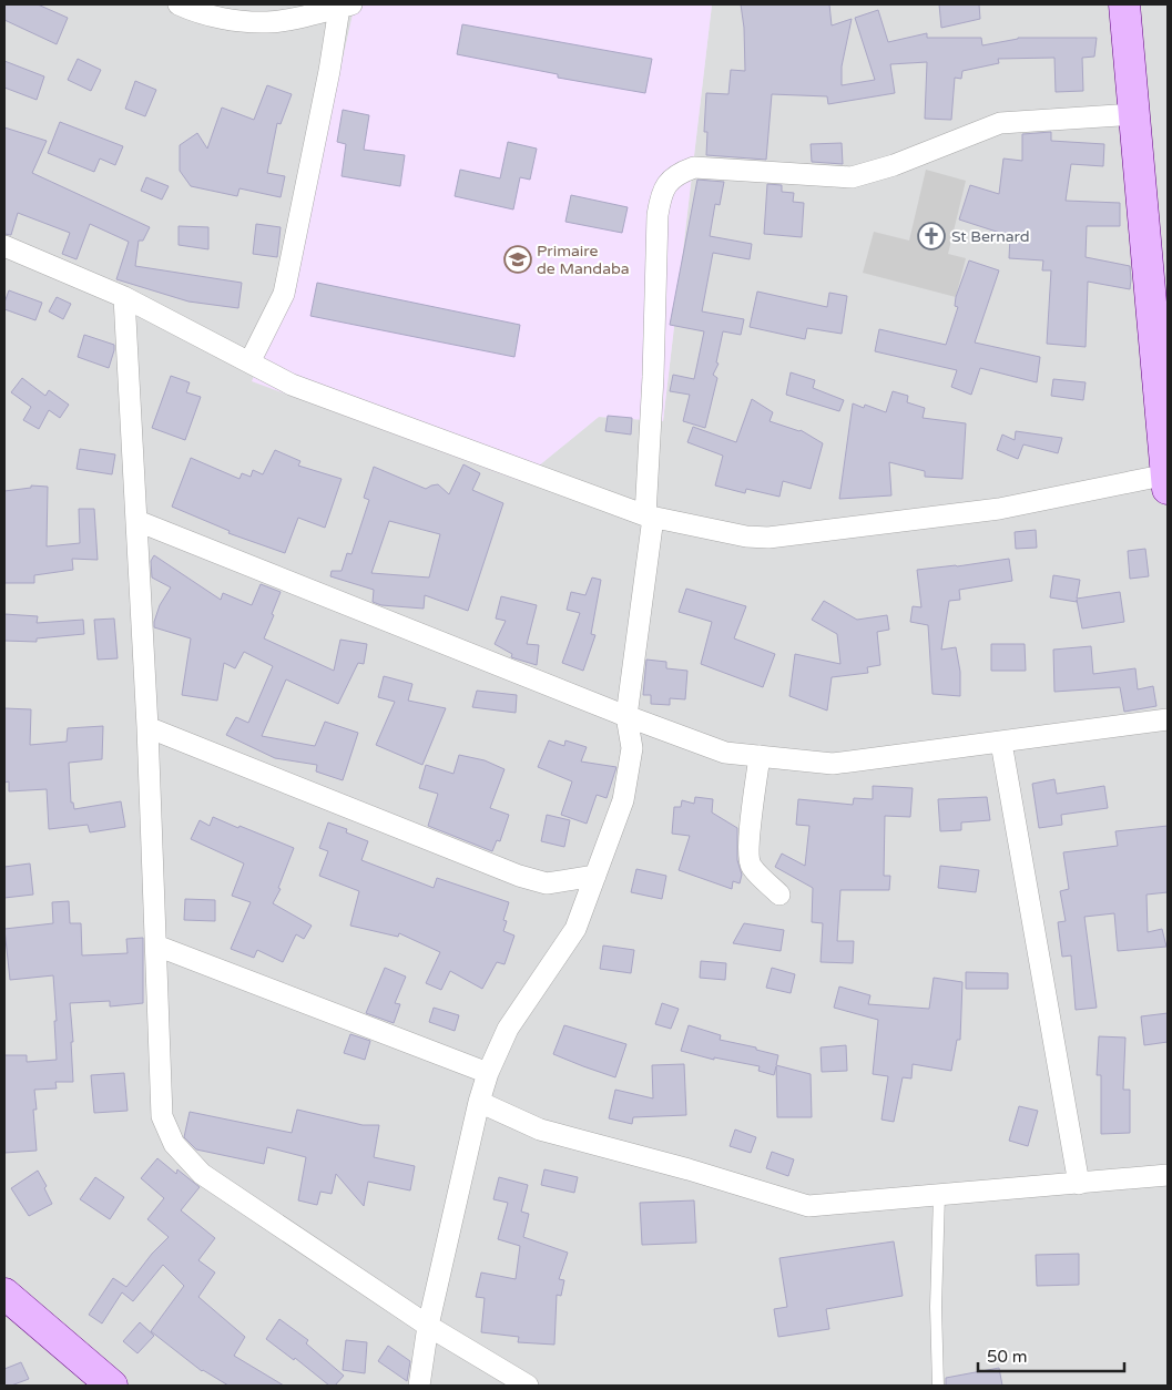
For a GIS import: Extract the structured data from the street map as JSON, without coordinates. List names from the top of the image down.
{
  "places": {
    "church": ["St Bernard"],
    "school or university": ["Primaire de Mandaba"]
  },
  "scale_bar": "50 m"
}
